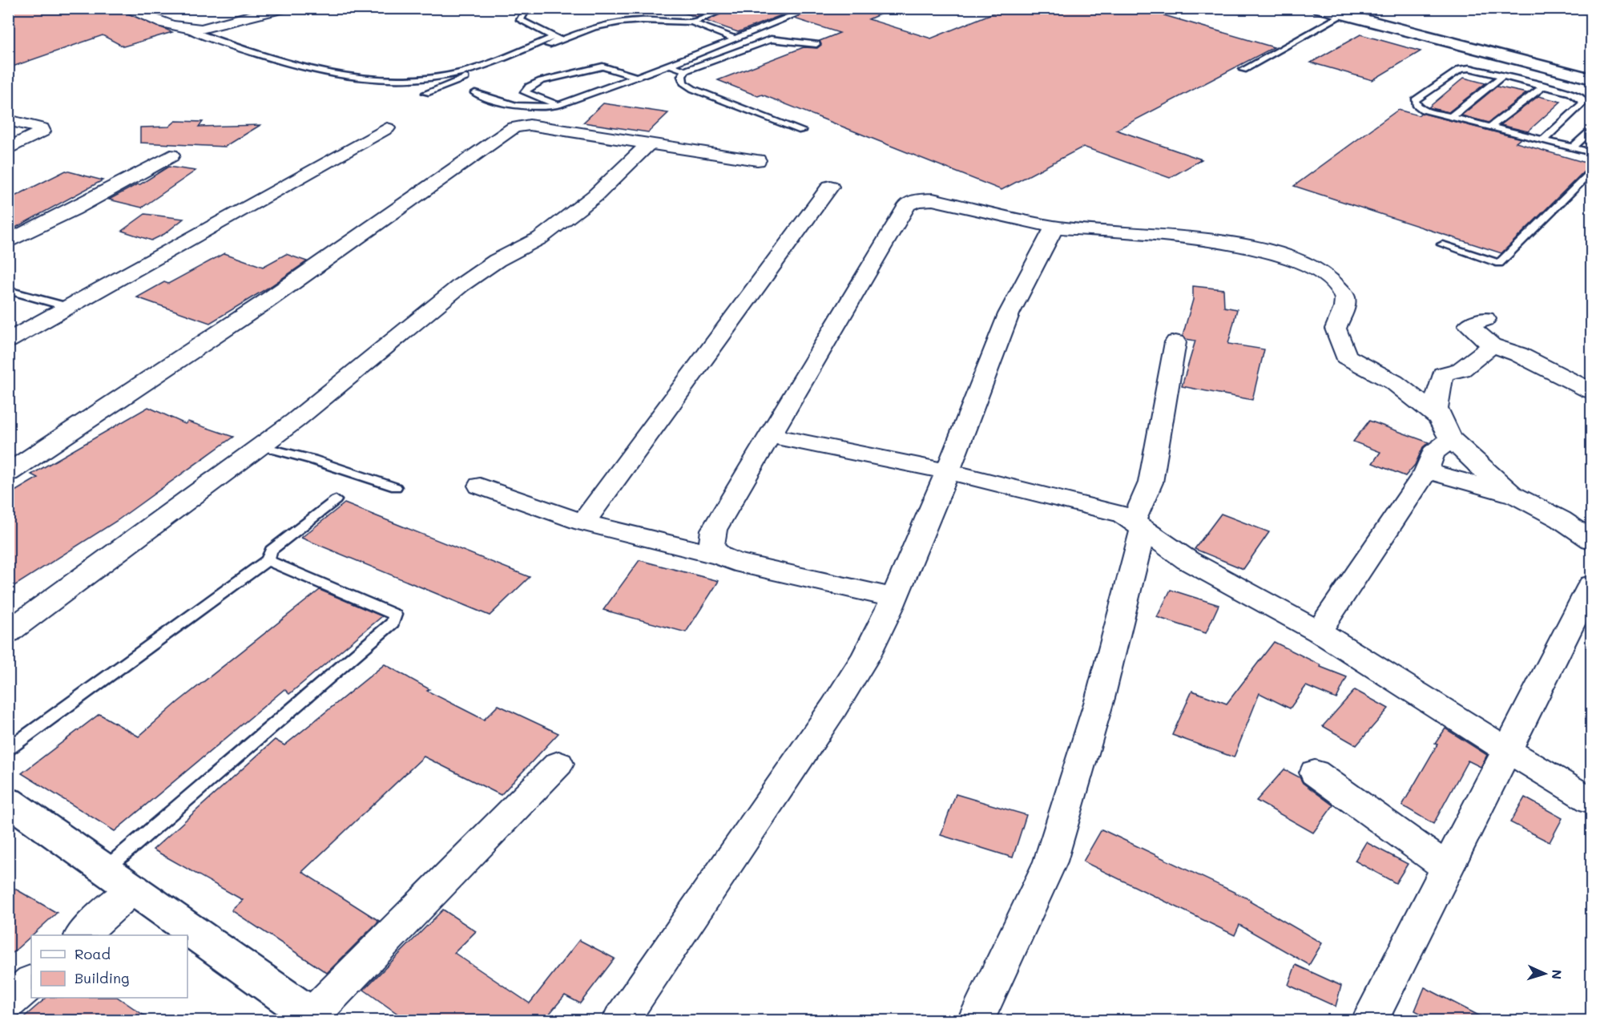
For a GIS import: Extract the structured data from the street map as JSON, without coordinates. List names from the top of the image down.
{
  "legend": ["Road", "Building"],
  "north": "right"
}
